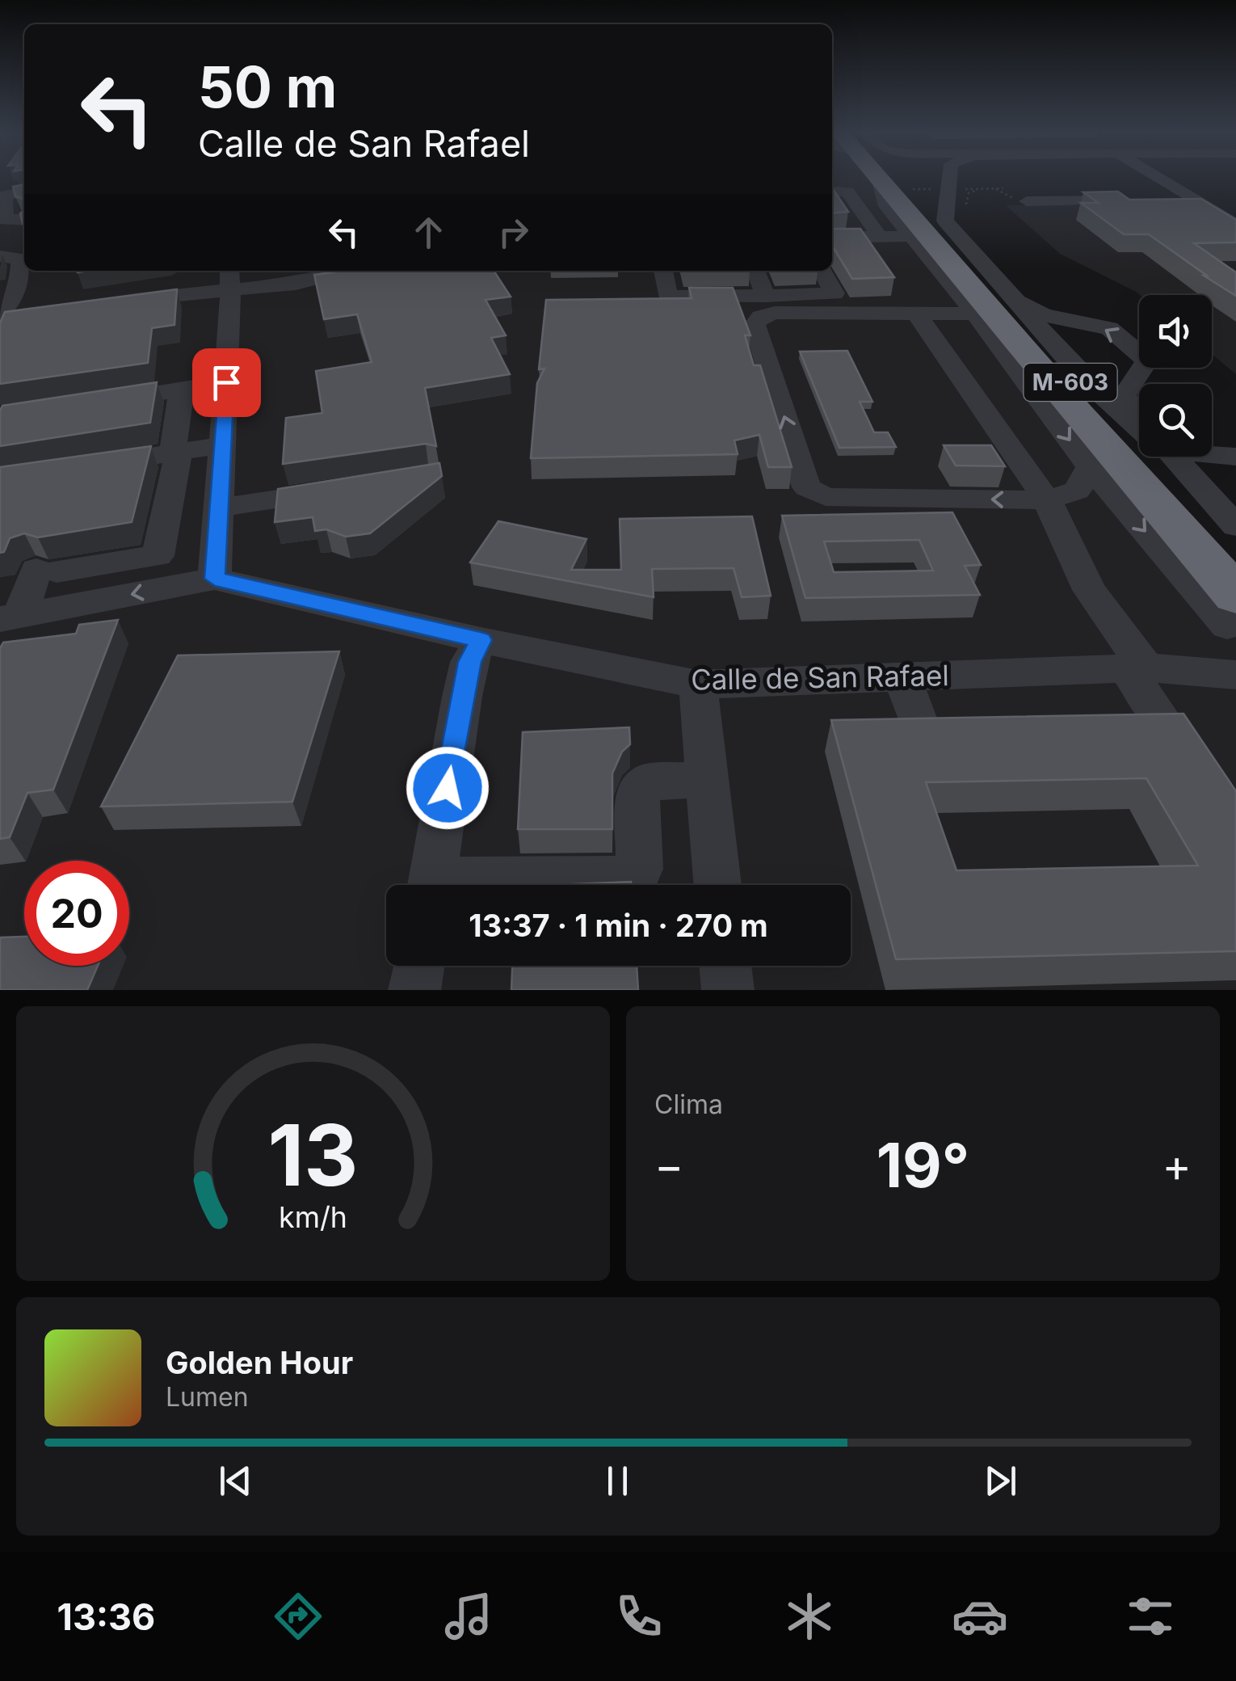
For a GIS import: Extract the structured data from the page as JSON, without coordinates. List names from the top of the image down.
{
  "streets": {
    "highway": ["M-603"],
    "street": ["Calle de San Rafael"]
  },
  "page": {
    "turn": ["50 m", "Calle de San Rafael"],
    "limit": "20",
    "trip": "13:37 · 1 min · 270 m",
    "tile": "Clima",
    "heat": ["−", "19°", "+"],
    "song": ["Golden Hour", "Lumen"],
    "tabs": "13:36",
    "gauge": ["13", "km/h"]
  }
}
